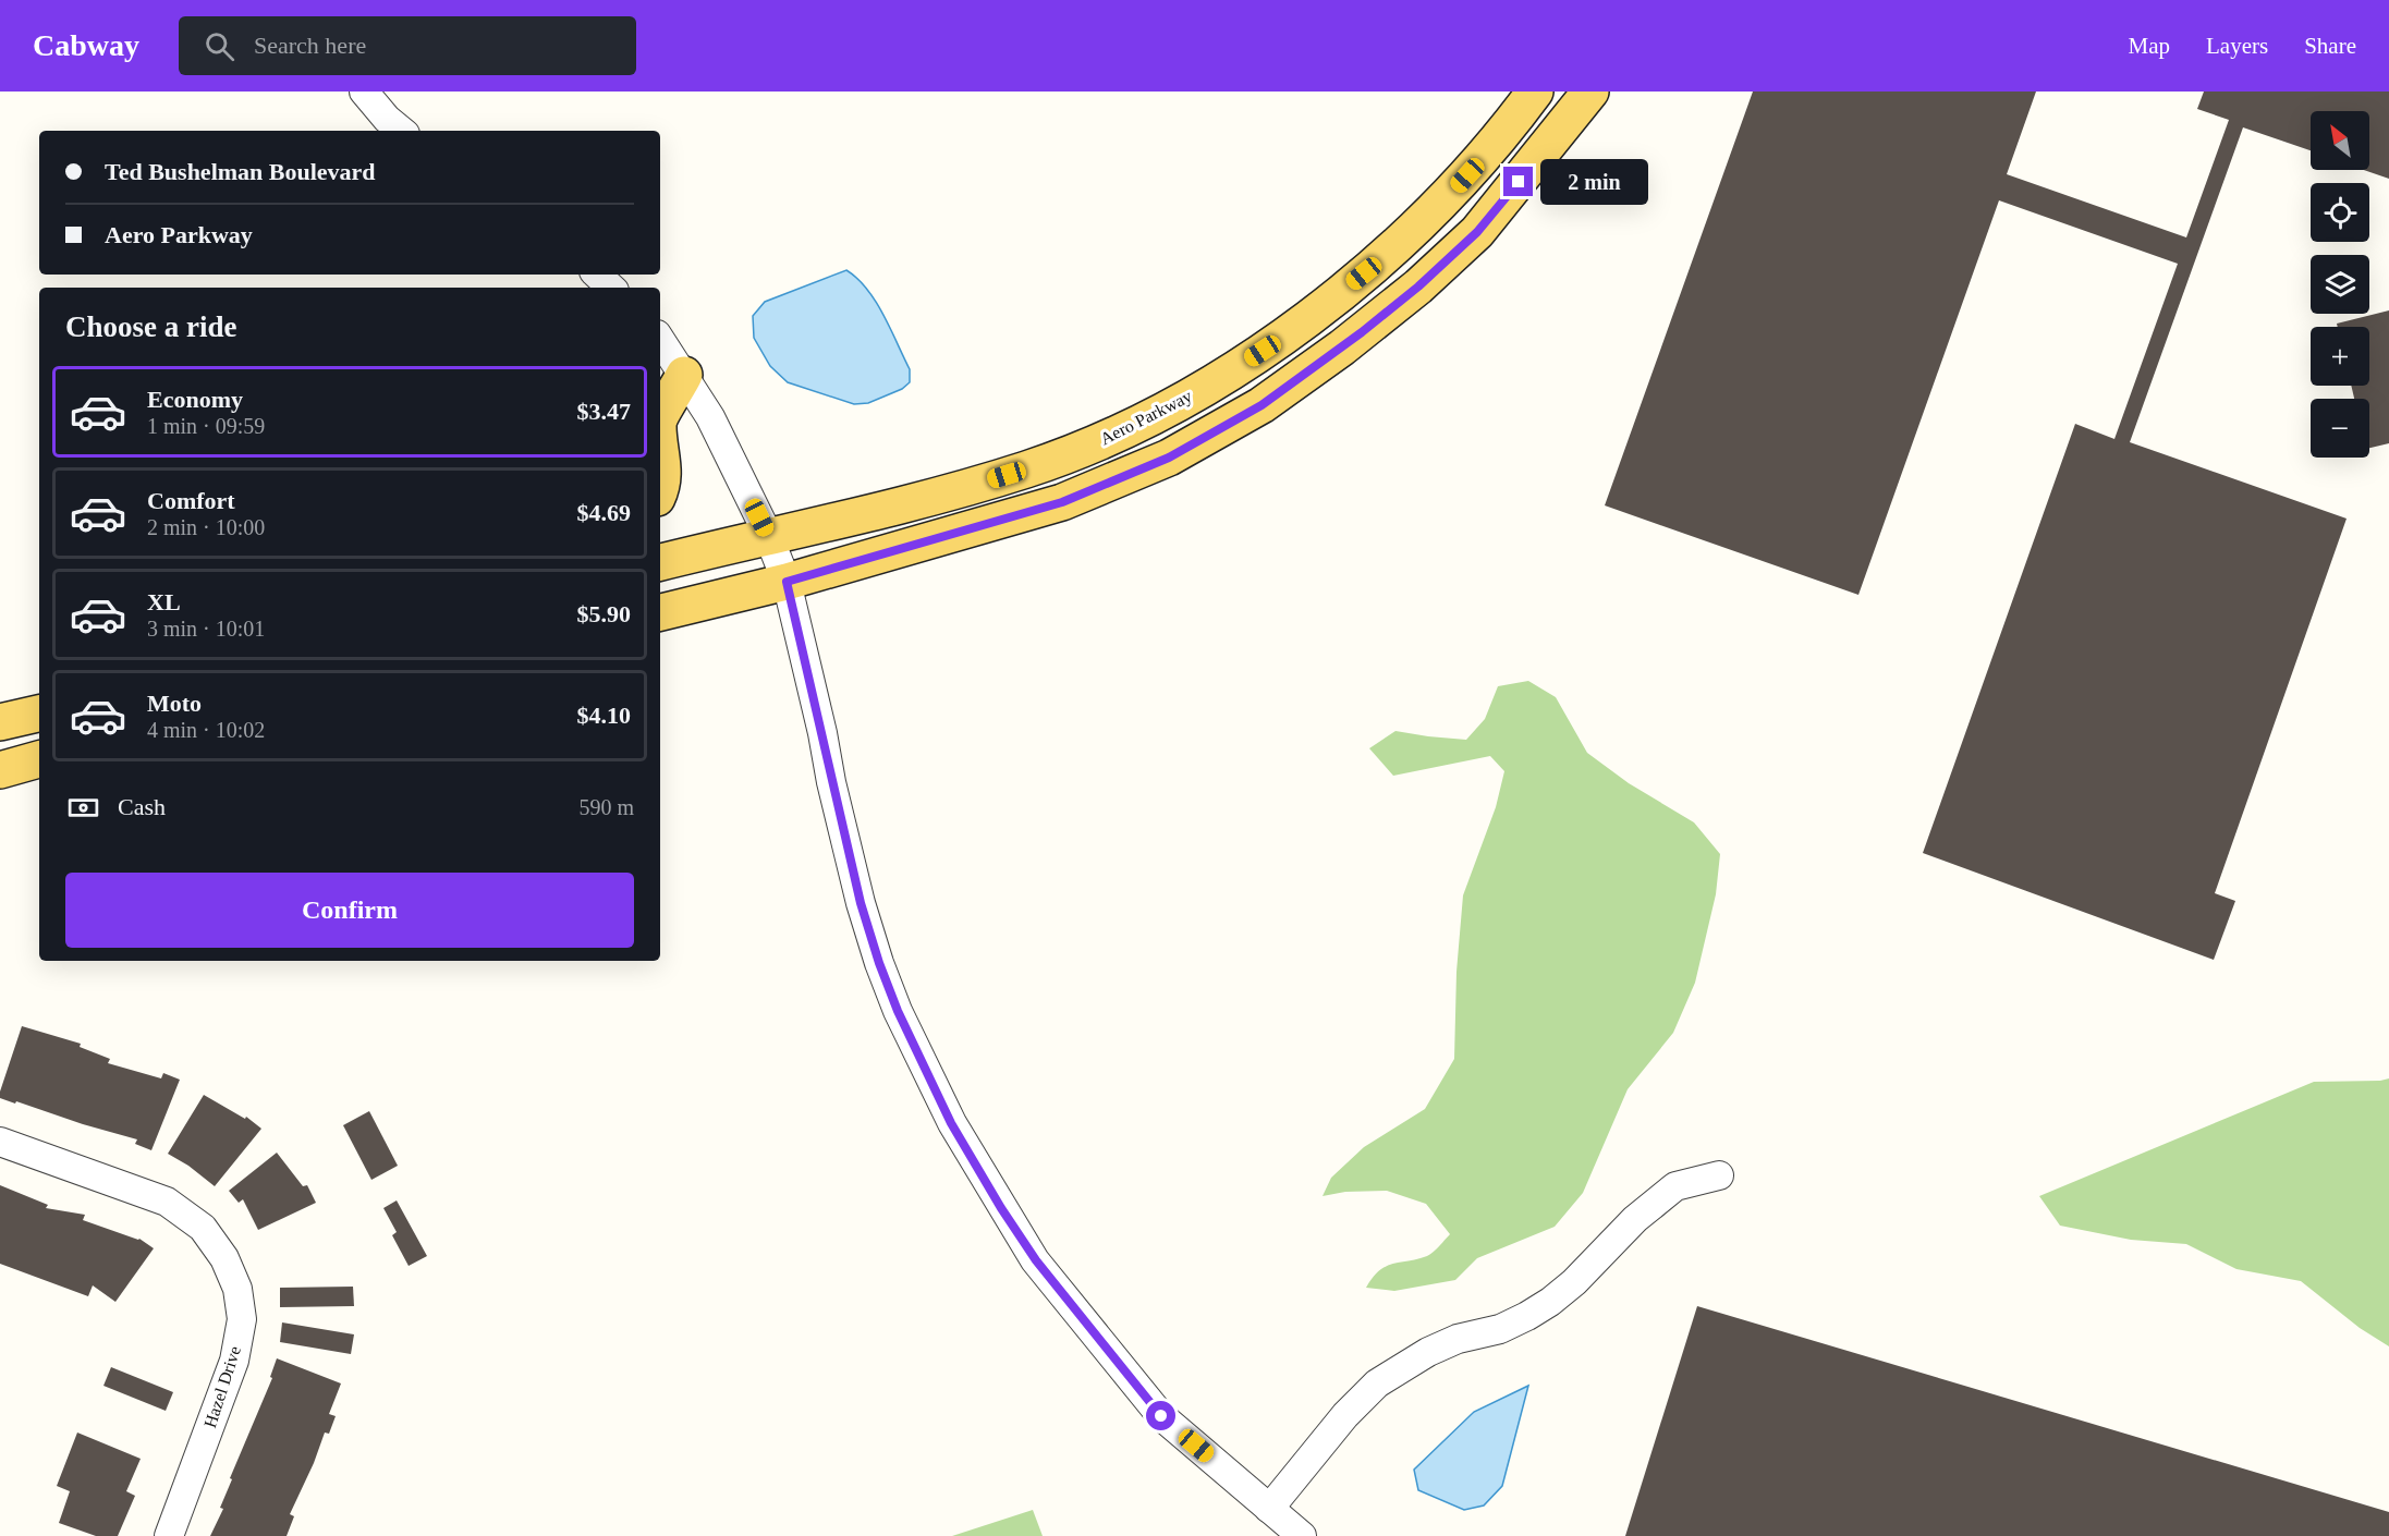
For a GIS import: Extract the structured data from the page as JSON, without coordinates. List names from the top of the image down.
{
  "streets": {
    "main road": ["Aero Parkway"],
    "street": ["Hazel Drive"]
  },
  "north": "top left",
  "page": {
    "header": "Cabway",
    "search": "Search here",
    "nav": ["Map", "Layers", "Share"],
    "map_buttons": ["+", "−"],
    "banner": ["Ted Bushelman Boulevard", "Aero Parkway"],
    "bubble": "2 min",
    "heading": "Choose a ride",
    "list": [
      {
        "name": "Economy",
        "note": "1 min · 09:59",
        "value": "$3.47"
      },
      {
        "name": "Comfort",
        "note": "2 min · 10:00",
        "value": "$4.69"
      },
      {
        "name": "XL",
        "note": "3 min · 10:01",
        "value": "$5.90"
      },
      {
        "name": "Moto",
        "note": "4 min · 10:02",
        "value": "$4.10"
      }
    ],
    "pay": ["Cash", "590 m"],
    "buttons": "Confirm"
  }
}
